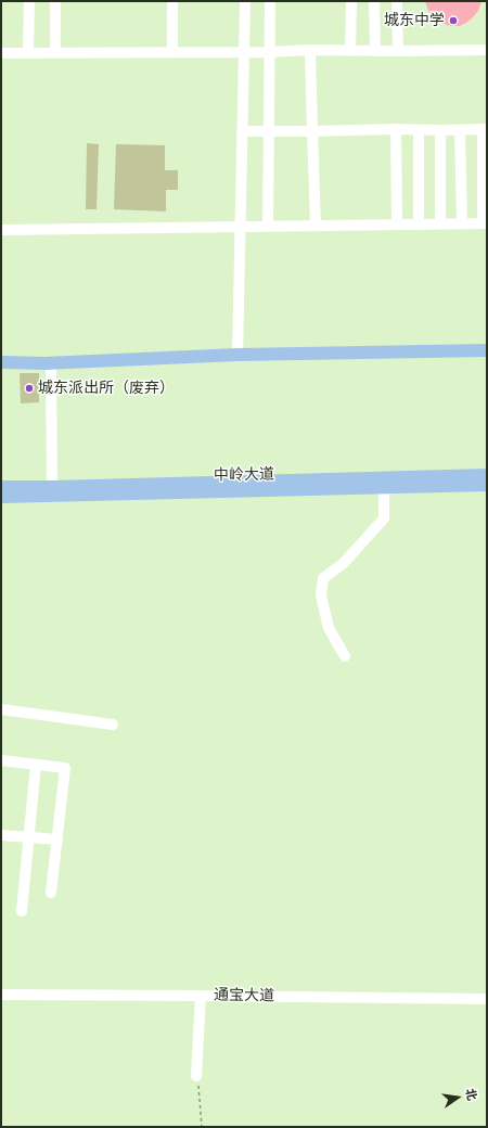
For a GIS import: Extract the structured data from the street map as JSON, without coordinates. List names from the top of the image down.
{
  "streets": {
    "main road": ["中岭大道"],
    "street": ["通宝大道"]
  },
  "places": ["城东中学", "城东派出所（废弃）"],
  "north": "right"
}
